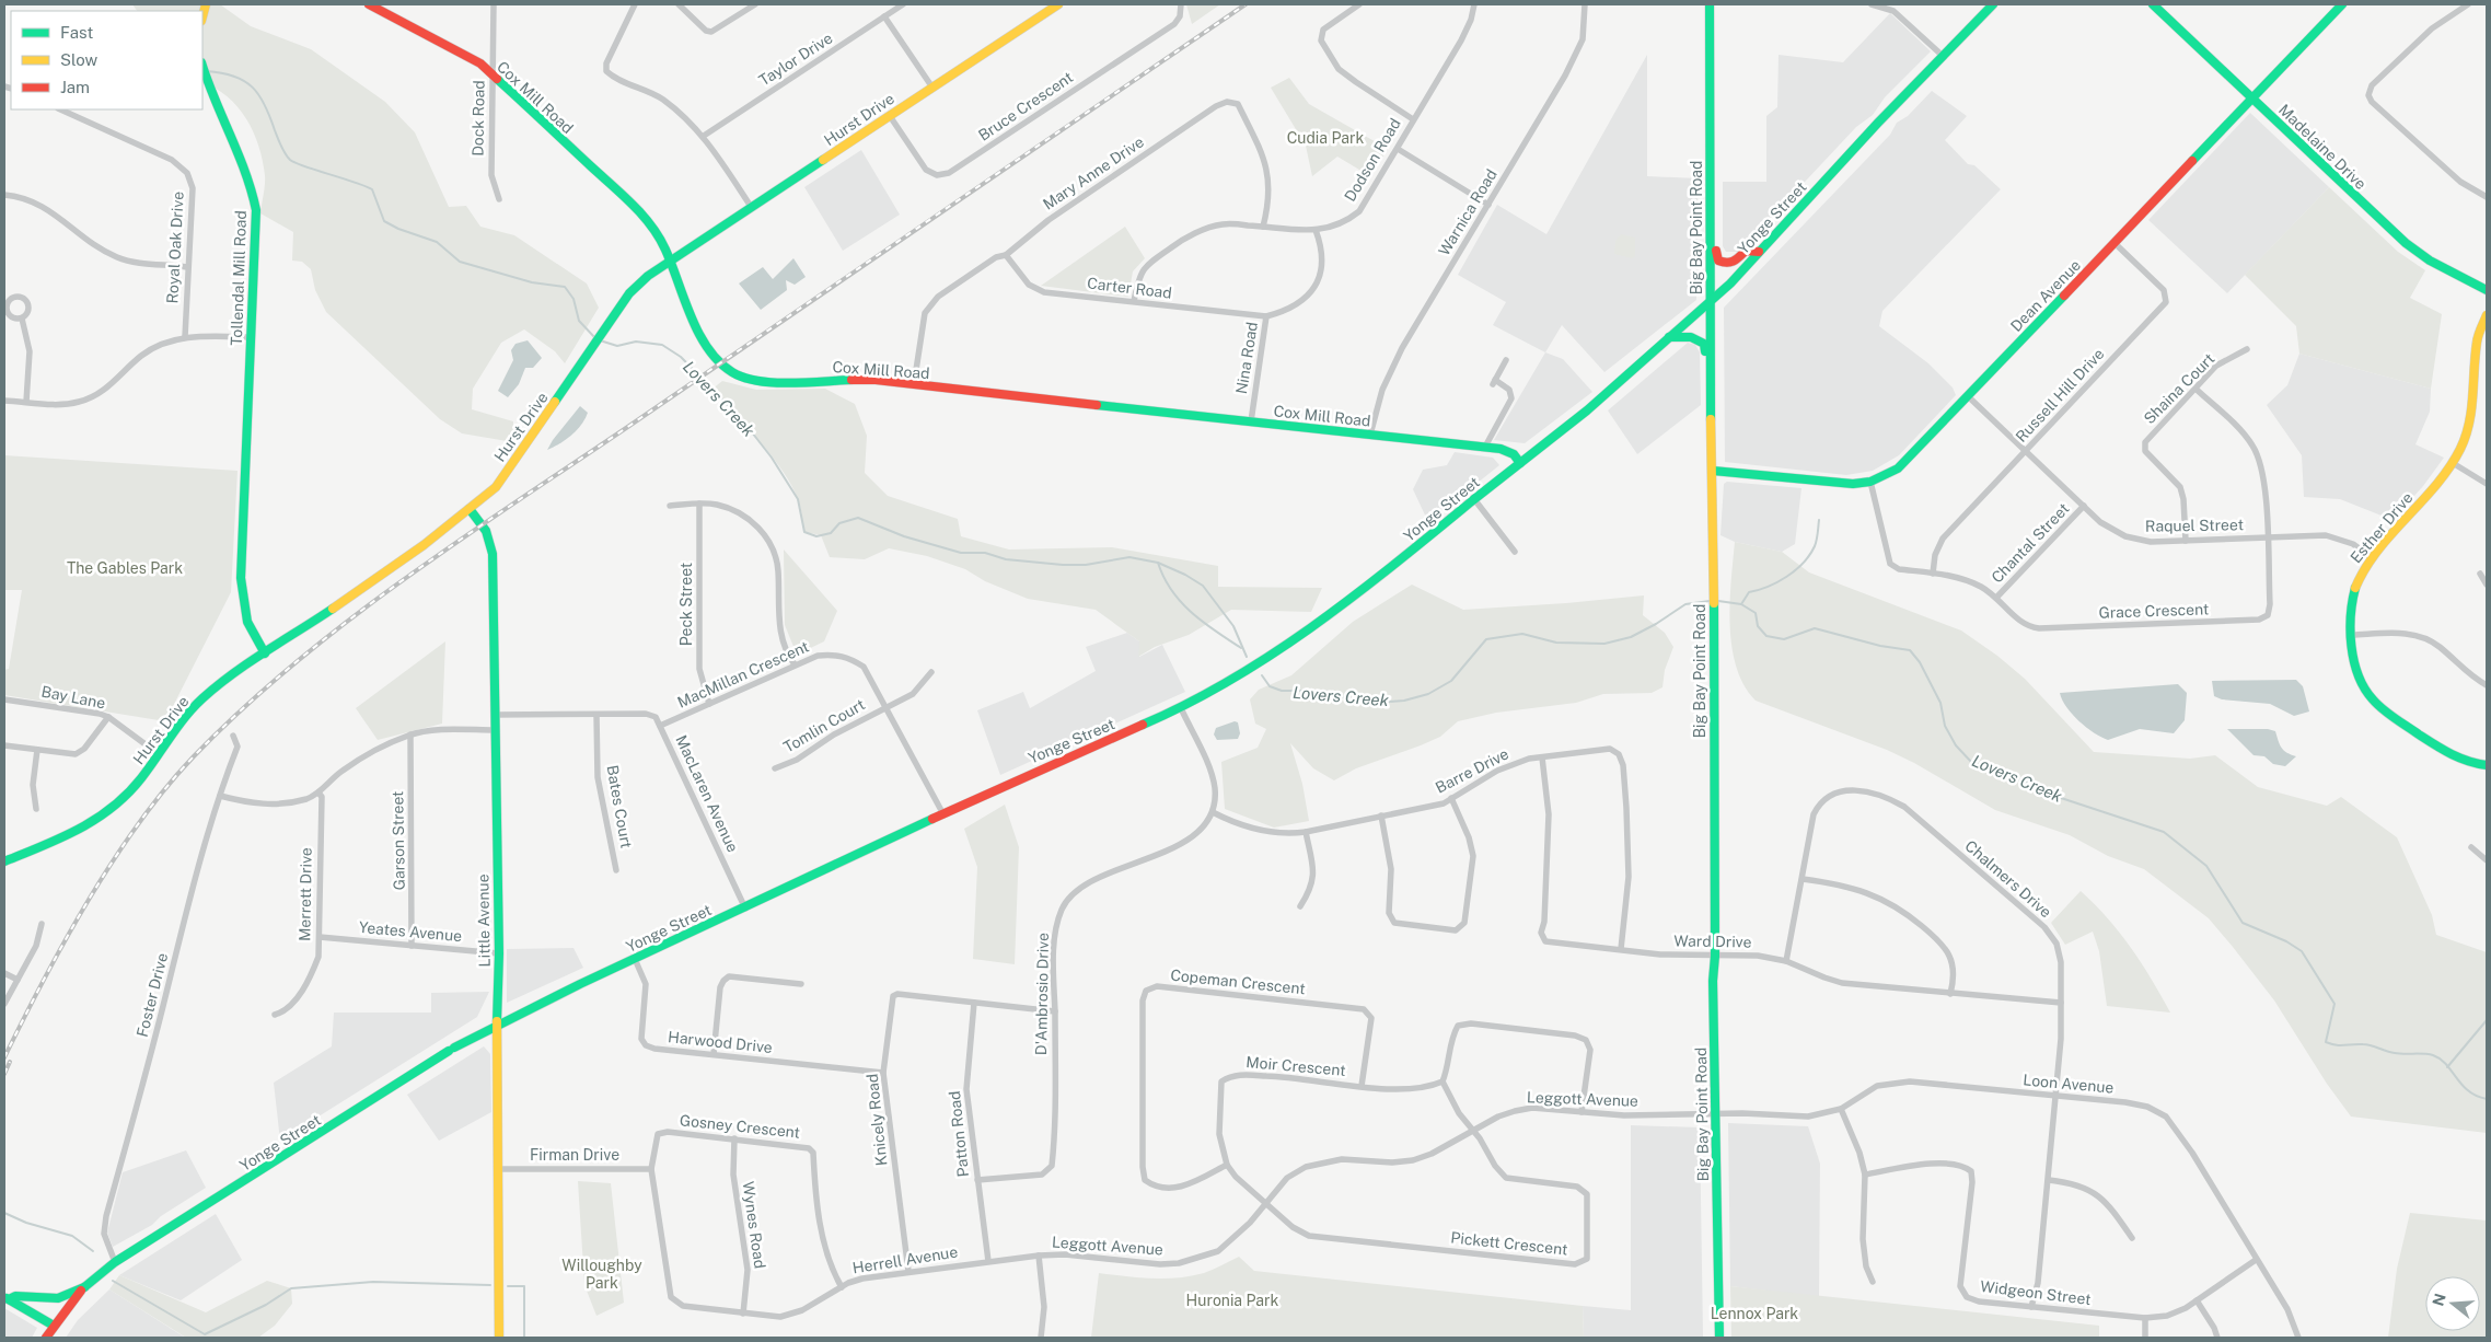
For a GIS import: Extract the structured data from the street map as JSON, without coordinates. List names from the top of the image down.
{
  "streets": {
    "street": [
      "Taylor Drive",
      "Cox Mill Road",
      "Bruce Crescent",
      "Dock Road",
      "Hurst Drive",
      "Madelaine Drive",
      "Dodson Road",
      "Mary Anne Drive",
      "Warnica Road",
      "Yonge Street",
      "Big Bay Point Road",
      "Royal Oak Drive",
      "Tollendal Mill Road",
      "Carter Road",
      "Dean Avenue",
      "Nina Road",
      "Shaina Court",
      "Russell Hill Drive",
      "Raquel Street",
      "Esther Drive",
      "Chantal Street",
      "Peck Street",
      "Grace Crescent",
      "MacMillan Crescent",
      "Bay Lane",
      "Tomlin Court",
      "Barre Drive",
      "MacLaren Avenue",
      "Bates Court",
      "Garson Street",
      "Chalmers Drive",
      "Merrett Drive",
      "Little Avenue",
      "Yeates Avenue",
      "Ward Drive",
      "Copeman Crescent",
      "D'Ambrosio Drive",
      "Foster Drive",
      "Harwood Drive",
      "Moir Crescent",
      "Loon Avenue",
      "Leggott Avenue",
      "Knicely Road",
      "Gosney Crescent",
      "Patton Road",
      "Firman Drive",
      "Wynes Road",
      "Pickett Crescent",
      "Herrell Avenue",
      "Widgeon Street"
    ]
  },
  "crossings": [
    ["Cox Mill Road", "Dock Road"],
    ["Cox Mill Road", "Hurst Drive"],
    ["Cox Mill Road", "Mary Anne Drive"],
    ["Cox Mill Road", "Warnica Road"],
    ["Cox Mill Road", "Yonge Street"],
    ["Cox Mill Road", "Nina Road"],
    ["Bruce Crescent", "Hurst Drive"],
    ["Hurst Drive", "Tollendal Mill Road"],
    ["Hurst Drive", "Bay Lane"],
    ["Hurst Drive", "Little Avenue"],
    ["Madelaine Drive", "Dean Avenue"],
    ["Dodson Road", "Mary Anne Drive"],
    ["Dodson Road", "Carter Road"],
    ["Dodson Road", "Nina Road"],
    ["Mary Anne Drive", "Carter Road"],
    ["Yonge Street", "Big Bay Point Road"],
    ["Yonge Street", "MacMillan Crescent"],
    ["Yonge Street", "MacLaren Avenue"],
    ["Yonge Street", "Little Avenue"],
    ["Yonge Street", "Foster Drive"],
    ["Yonge Street", "Harwood Drive"],
    ["Big Bay Point Road", "Dean Avenue"],
    ["Big Bay Point Road", "Ward Drive"],
    ["Big Bay Point Road", "Loon Avenue"],
    ["Big Bay Point Road", "Leggott Avenue"],
    ["Carter Road", "Nina Road"],
    ["Dean Avenue", "Russell Hill Drive"],
    ["Dean Avenue", "Raquel Street"],
    ["Dean Avenue", "Grace Crescent"],
    ["Shaina Court", "Raquel Street"],
    ["Shaina Court", "Grace Crescent"],
    ["Russell Hill Drive", "Raquel Street"],
    ["Russell Hill Drive", "Grace Crescent"],
    ["Raquel Street", "Esther Drive"],
    ["Raquel Street", "Chantal Street"],
    ["Raquel Street", "Grace Crescent"],
    ["Chantal Street", "Grace Crescent"],
    ["Peck Street", "MacMillan Crescent"],
    ["MacMillan Crescent", "Tomlin Court"],
    ["MacMillan Crescent", "MacLaren Avenue"],
    ["Barre Drive", "Ward Drive"],
    ["Barre Drive", "D'Ambrosio Drive"],
    ["MacLaren Avenue", "Bates Court"],
    ["MacLaren Avenue", "Little Avenue"],
    ["Garson Street", "Yeates Avenue"],
    ["Chalmers Drive", "Ward Drive"],
    ["Chalmers Drive", "Loon Avenue"],
    ["Chalmers Drive", "Widgeon Street"],
    ["Merrett Drive", "Yeates Avenue"],
    ["Little Avenue", "Yeates Avenue"],
    ["Little Avenue", "Firman Drive"],
    ["Copeman Crescent", "Moir Crescent"],
    ["D'Ambrosio Drive", "Knicely Road"],
    ["D'Ambrosio Drive", "Patton Road"],
    ["Harwood Drive", "Knicely Road"],
    ["Moir Crescent", "Leggott Avenue"],
    ["Moir Crescent", "Pickett Crescent"],
    ["Loon Avenue", "Leggott Avenue"],
    ["Loon Avenue", "Widgeon Street"],
    ["Leggott Avenue", "Pickett Crescent"],
    ["Leggott Avenue", "Herrell Avenue"],
    ["Knicely Road", "Patton Road"],
    ["Knicely Road", "Herrell Avenue"],
    ["Gosney Crescent", "Firman Drive"],
    ["Gosney Crescent", "Wynes Road"],
    ["Gosney Crescent", "Herrell Avenue"],
    ["Patton Road", "Herrell Avenue"],
    ["Firman Drive", "Herrell Avenue"],
    ["Wynes Road", "Herrell Avenue"]
  ],
  "water": ["Lovers Creek"],
  "parks": [
    "Cudia Park",
    "The Gables Park",
    "Willoughby Park",
    "Huronia Park",
    "Lennox Park"
  ],
  "legend": ["Fast", "Slow", "Jam"],
  "north": "left"
}
